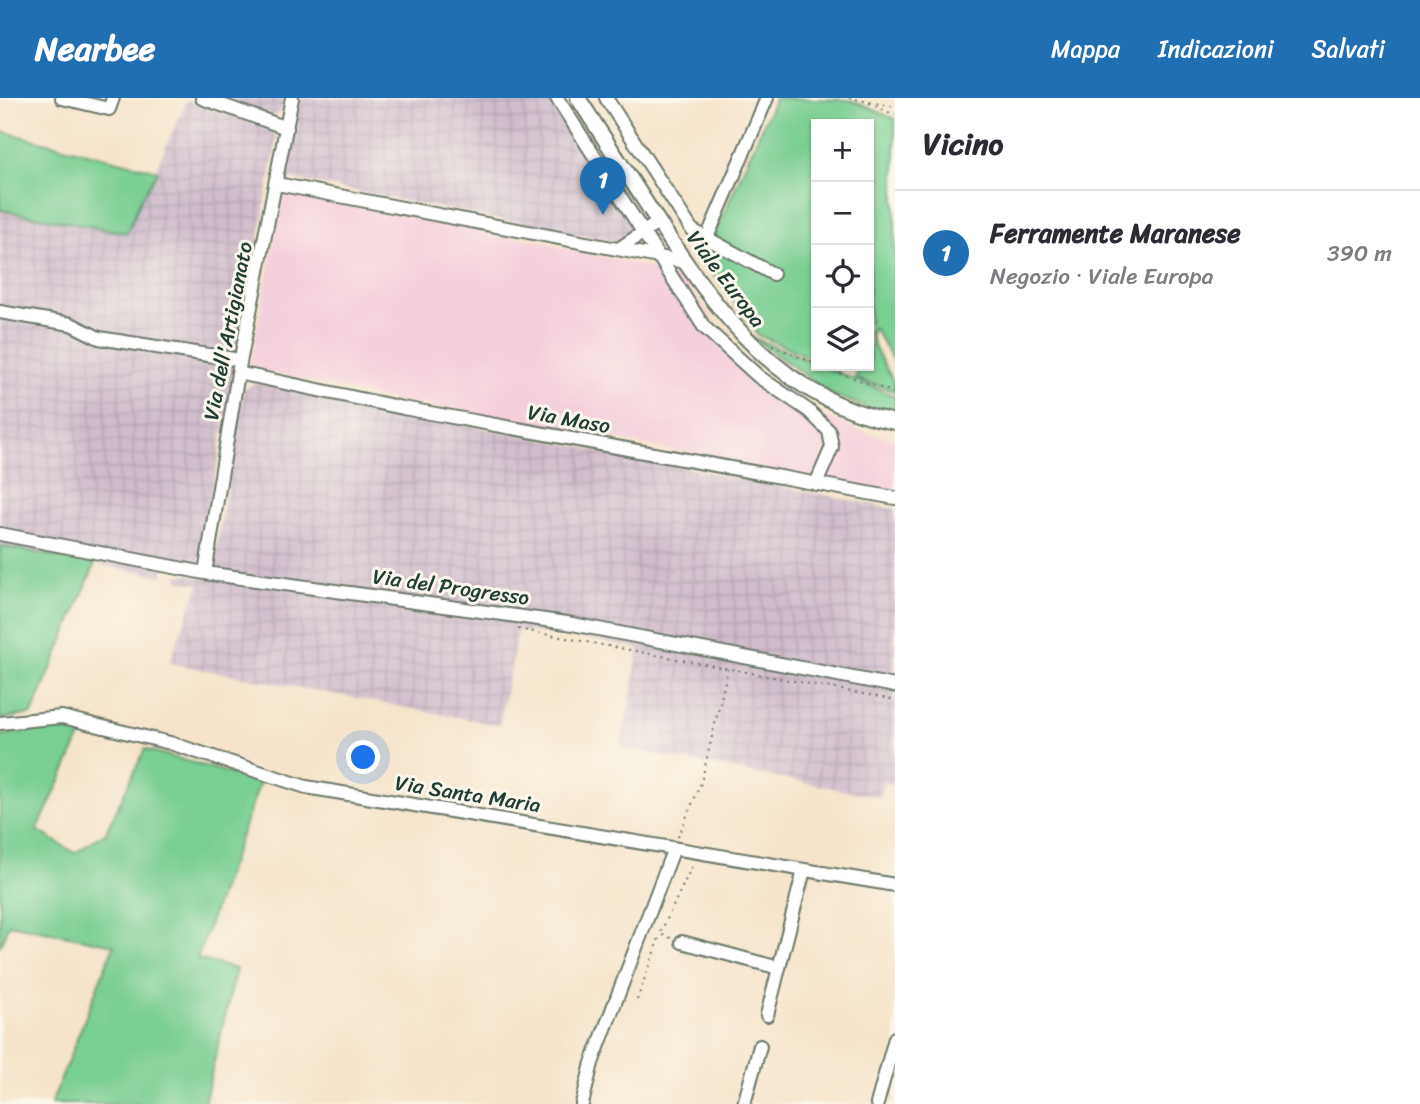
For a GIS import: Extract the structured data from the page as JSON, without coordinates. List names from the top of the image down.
{
  "streets": {
    "main road": ["Viale Europa"],
    "street": [
      "Via dell'Artigianato",
      "Via Maso",
      "Via del Progresso",
      "Via Santa Maria"
    ]
  },
  "crossings": [
    ["Via dell'Artigianato", "Via Maso"],
    ["Via dell'Artigianato", "Via del Progresso"]
  ],
  "page": {
    "header": "Nearbee",
    "nav": ["Mappa", "Indicazioni", "Salvati"],
    "heading": "Vicino",
    "map_buttons": ["+", "−"],
    "pins": "1",
    "list": [
      {
        "mark": "1",
        "name": "Ferramente Maranese",
        "note": "Negozio · Viale Europa",
        "value": "390 m"
      }
    ]
  }
}
